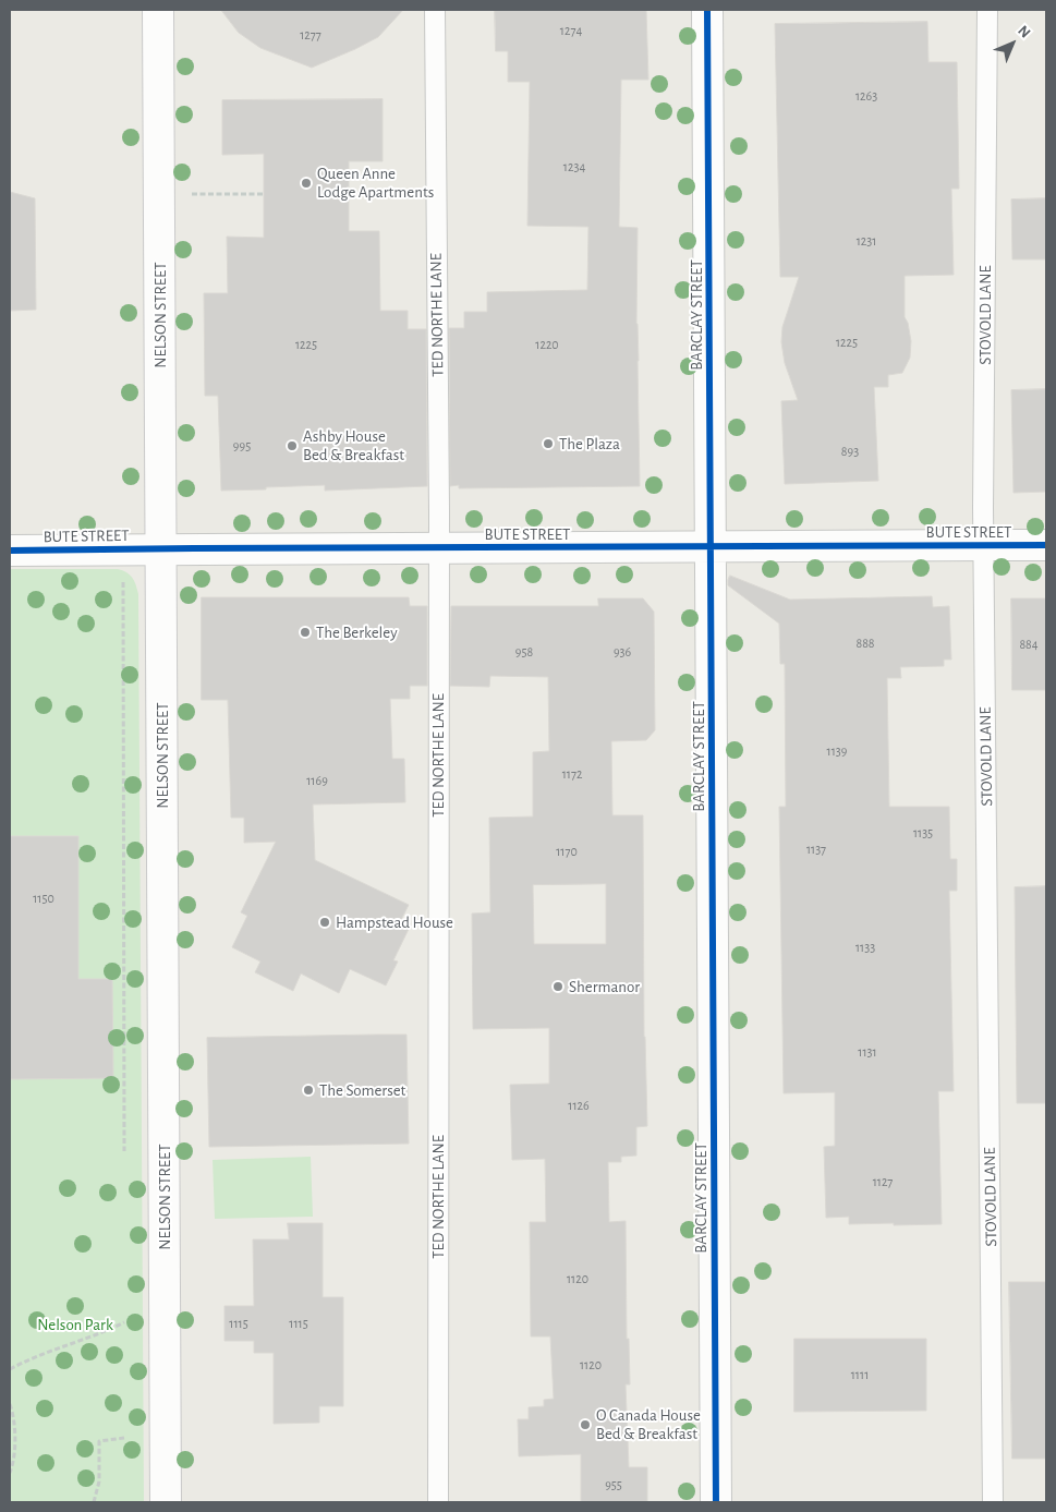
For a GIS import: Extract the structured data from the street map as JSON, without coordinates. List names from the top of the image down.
{
  "streets": {
    "street": ["NELSON STREET", "BARCLAY STREET", "BUTE STREET"],
    "lane": ["TED NORTHE LANE", "STOVOLD LANE"]
  },
  "crossings": [
    ["NELSON STREET", "BUTE STREET"],
    ["TED NORTHE LANE", "BUTE STREET"],
    ["BARCLAY STREET", "BUTE STREET"],
    ["STOVOLD LANE", "BUTE STREET"]
  ],
  "parks": ["Nelson Park"],
  "places": [
    "Queen Anne Lodge Apartments",
    "The Plaza",
    "Ashby House Bed & Breakfast",
    "The Berkeley",
    "Hampstead House",
    "Shermanor",
    "The Somerset",
    "O Canada House Bed & Breakfast"
  ],
  "house_numbers": [
    "1274",
    "1277",
    "1263",
    "1234",
    "1231",
    "1225",
    "1225",
    "1220",
    "995",
    "893",
    "888",
    "884",
    "958",
    "936",
    "1139",
    "1172",
    "1169",
    "1135",
    "1137",
    "1170",
    "1150",
    "1133",
    "1131",
    "1126",
    "1127",
    "1120",
    "1115",
    "1115",
    "1120",
    "1111",
    "955"
  ],
  "north": "top right"
}
